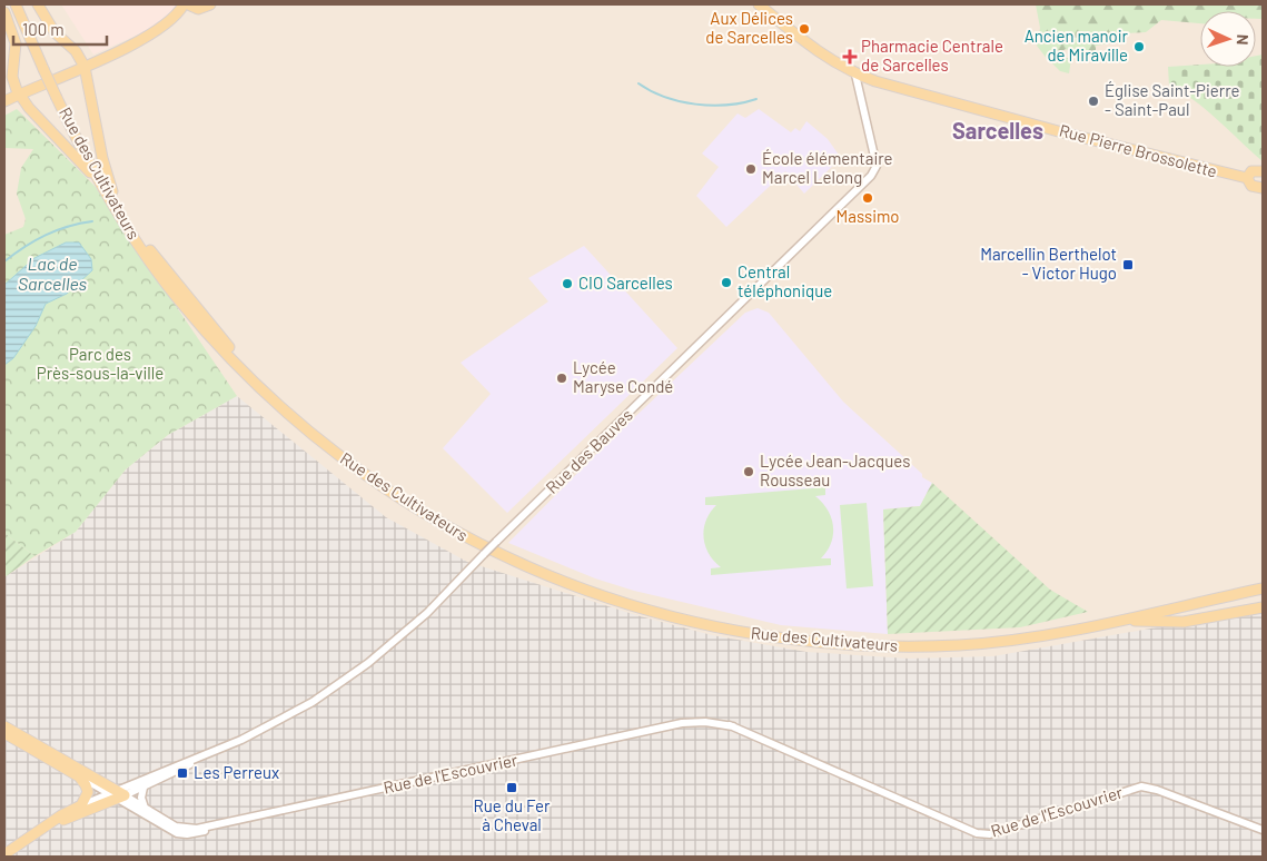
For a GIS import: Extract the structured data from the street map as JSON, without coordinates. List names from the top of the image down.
{
  "streets": {
    "main road": ["Rue Pierre Brossolette", "Rue des Cultivateurs"],
    "street": ["Rue des Bauves", "Rue de l'Escouvrier"]
  },
  "crossings": [
    ["Rue Pierre Brossolette", "Rue des Bauves"],
    ["Rue des Bauves", "Rue de l'Escouvrier"]
  ],
  "districts": ["Sarcelles"],
  "water": ["Lac de Sarcelles"],
  "parks": ["Parc des Près-sous-la-ville"],
  "places": {
    "other": [
      "Aux Délices de Sarcelles",
      "Ancien manoir de Miraville",
      "Église Saint-Pierre - Saint-Paul",
      "École élémentaire Marcel Lelong",
      "Massimo",
      "Central téléphonique",
      "CIO Sarcelles",
      "Lycée Maryse Condé",
      "Lycée Jean-Jacques Rousseau"
    ],
    "health": ["Pharmacie Centrale de Sarcelles"],
    "transit": ["Marcellin Berthelot - Victor Hugo", "Les Perreux", "Rue du Fer à Cheval"]
  },
  "scale_bar": "100 m",
  "north": "right"
}
